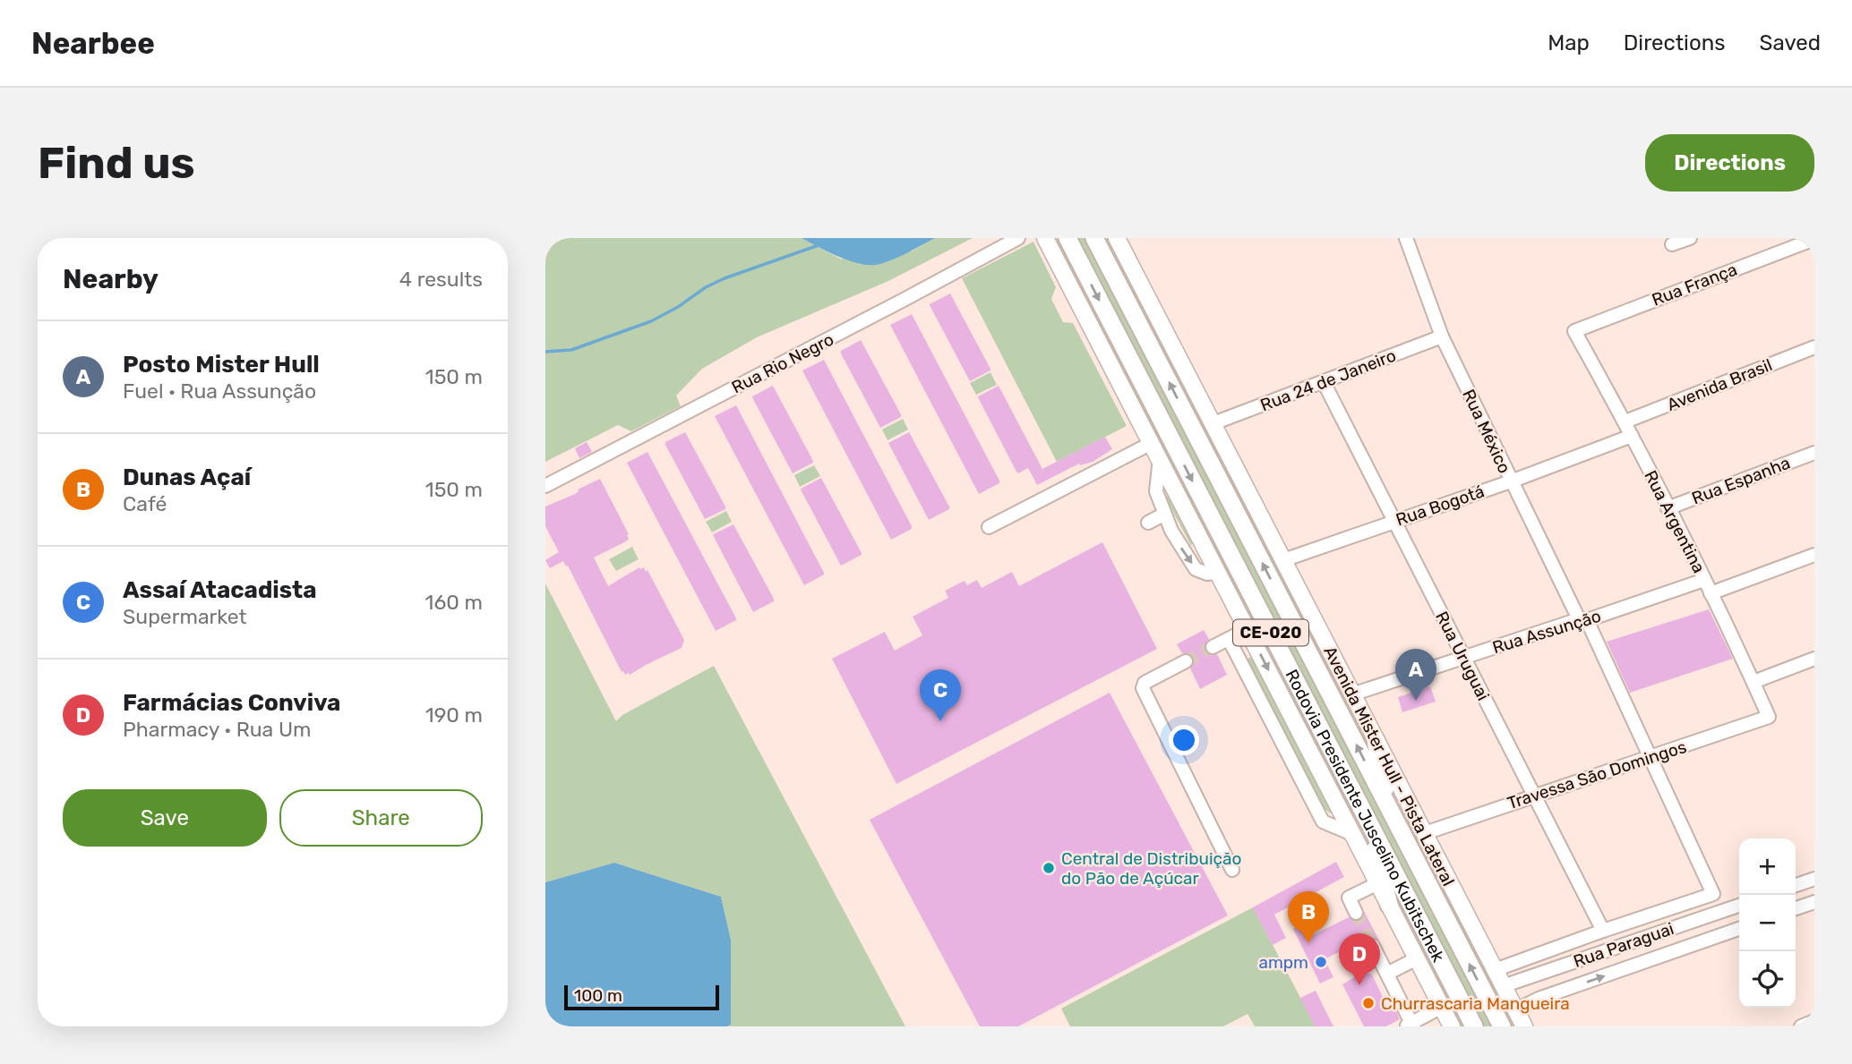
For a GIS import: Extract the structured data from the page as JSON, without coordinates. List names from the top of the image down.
{
  "streets": {
    "highway": ["CE-020", "Rodovia Presidente Juscelino Kubitschek"],
    "main road": ["Avenida Mister Hull - Pista Lateral"],
    "street": [
      "Rua França",
      "Rua Rio Negro",
      "Rua 24 de Janeiro",
      "Avenida Brasil",
      "Rua México",
      "Rua Espanha",
      "Rua Bogotá",
      "Rua Argentina",
      "Rua Assunção",
      "Rua Uruguai",
      "Travessa São Domingos",
      "Rua Paraguai"
    ]
  },
  "crossings": [
    ["Rua França", "Rua Argentina"],
    ["Rua 24 de Janeiro", "Rua México"],
    ["Rua 24 de Janeiro", "Rua Uruguai"],
    ["Rua 24 de Janeiro", "Avenida Mister Hull - Pista Lateral"],
    ["Avenida Brasil", "Rua Argentina"],
    ["Rua México", "Rua Bogotá"],
    ["Rua México", "Rua Assunção"],
    ["Rua México", "Rua Uruguai"],
    ["Rua México", "Travessa São Domingos"],
    ["Rua Espanha", "Rua Argentina"],
    ["Rua Bogotá", "Rua Argentina"],
    ["Rua Bogotá", "Rua Uruguai"],
    ["Rua Bogotá", "Avenida Mister Hull - Pista Lateral"],
    ["Rua Argentina", "Rua Assunção"],
    ["Rua Argentina", "Travessa São Domingos"],
    ["Rua Assunção", "Rua Uruguai"],
    ["Rua Assunção", "Avenida Mister Hull - Pista Lateral"],
    ["Rua Uruguai", "Travessa São Domingos"],
    ["Avenida Mister Hull - Pista Lateral", "Travessa São Domingos"],
    ["Avenida Mister Hull - Pista Lateral", "Rua Paraguai"]
  ],
  "places": ["Central de Distribuição do Pão de Açúcar", "ampm", "Churrascaria Mangueira"],
  "scale_bar": "100 m",
  "page": {
    "header": "Nearbee",
    "nav": ["Map", "Directions", "Saved"],
    "buttons": [
      "Directions",
      ["Save", "Share"]
    ],
    "title": "Find us",
    "heading": ["Nearby", "4 results"],
    "list": [
      {
        "mark": "A",
        "name": "Posto Mister Hull",
        "note": "Fuel · Rua Assunção",
        "value": "150 m"
      },
      {
        "mark": "B",
        "name": "Dunas Açaí",
        "note": "Café",
        "value": "150 m"
      },
      {
        "mark": "C",
        "name": "Assaí Atacadista",
        "note": "Supermarket",
        "value": "160 m"
      },
      {
        "mark": "D",
        "name": "Farmácias Conviva",
        "note": "Pharmacy · Rua Um",
        "value": "190 m"
      }
    ],
    "pins": [
      "A",
      "C",
      "B",
      "D"
    ],
    "map_buttons": ["+", "−"],
    "scale": "100 m"
  }
}
